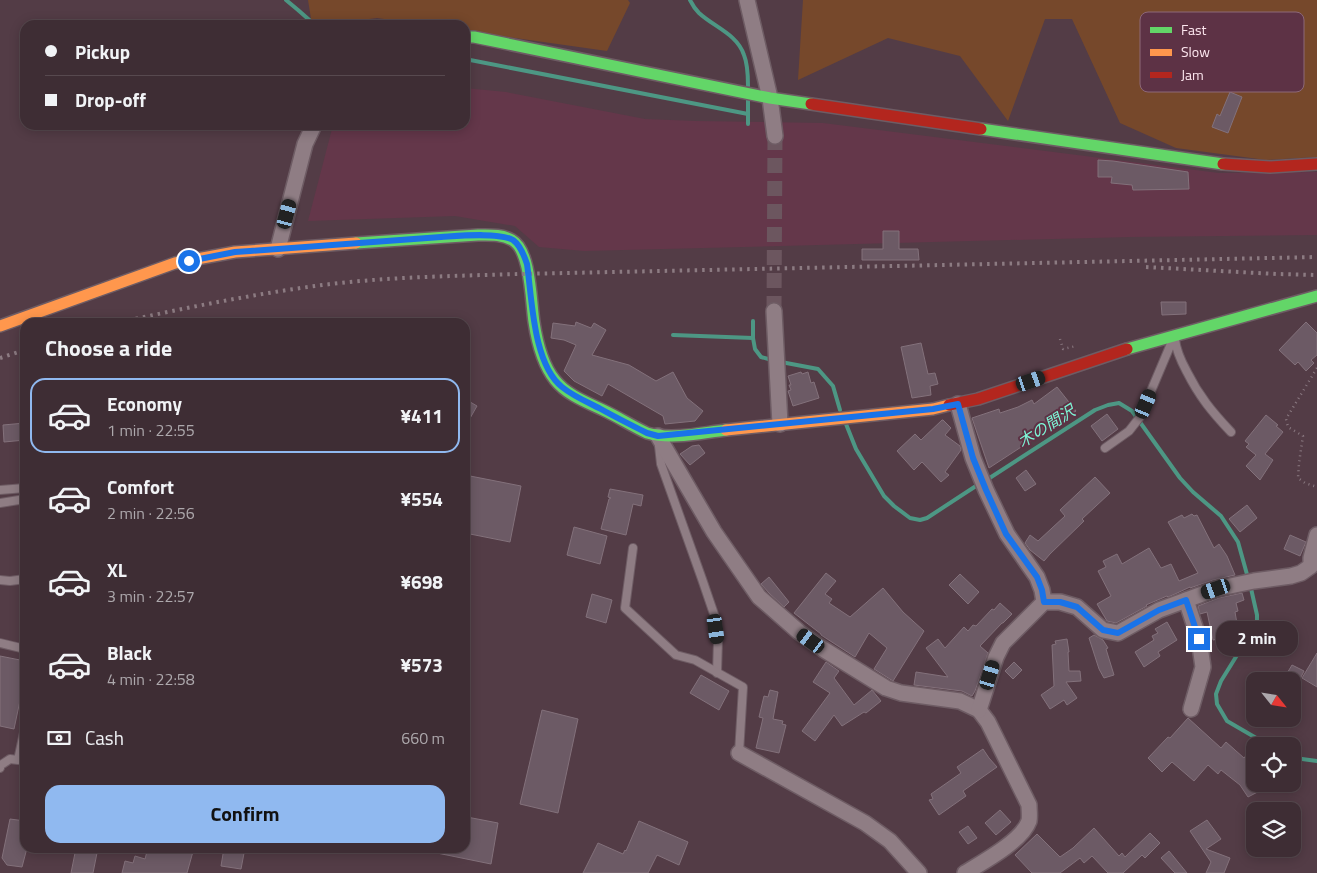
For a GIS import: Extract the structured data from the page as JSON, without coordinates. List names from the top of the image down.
{
  "water": ["木の間沢"],
  "legend": ["Fast", "Slow", "Jam"],
  "north": "bottom right",
  "page": {
    "banner": ["Pickup", "Drop-off"],
    "heading": "Choose a ride",
    "list": [
      {
        "name": "Economy",
        "note": "1 min · 22:55",
        "value": "¥411"
      },
      {
        "name": "Comfort",
        "note": "2 min · 22:56",
        "value": "¥554"
      },
      {
        "name": "XL",
        "note": "3 min · 22:57",
        "value": "¥698"
      },
      {
        "name": "Black",
        "note": "4 min · 22:58",
        "value": "¥573"
      }
    ],
    "bubble": "2 min",
    "pay": ["Cash", "660 m"],
    "buttons": "Confirm"
  }
}
